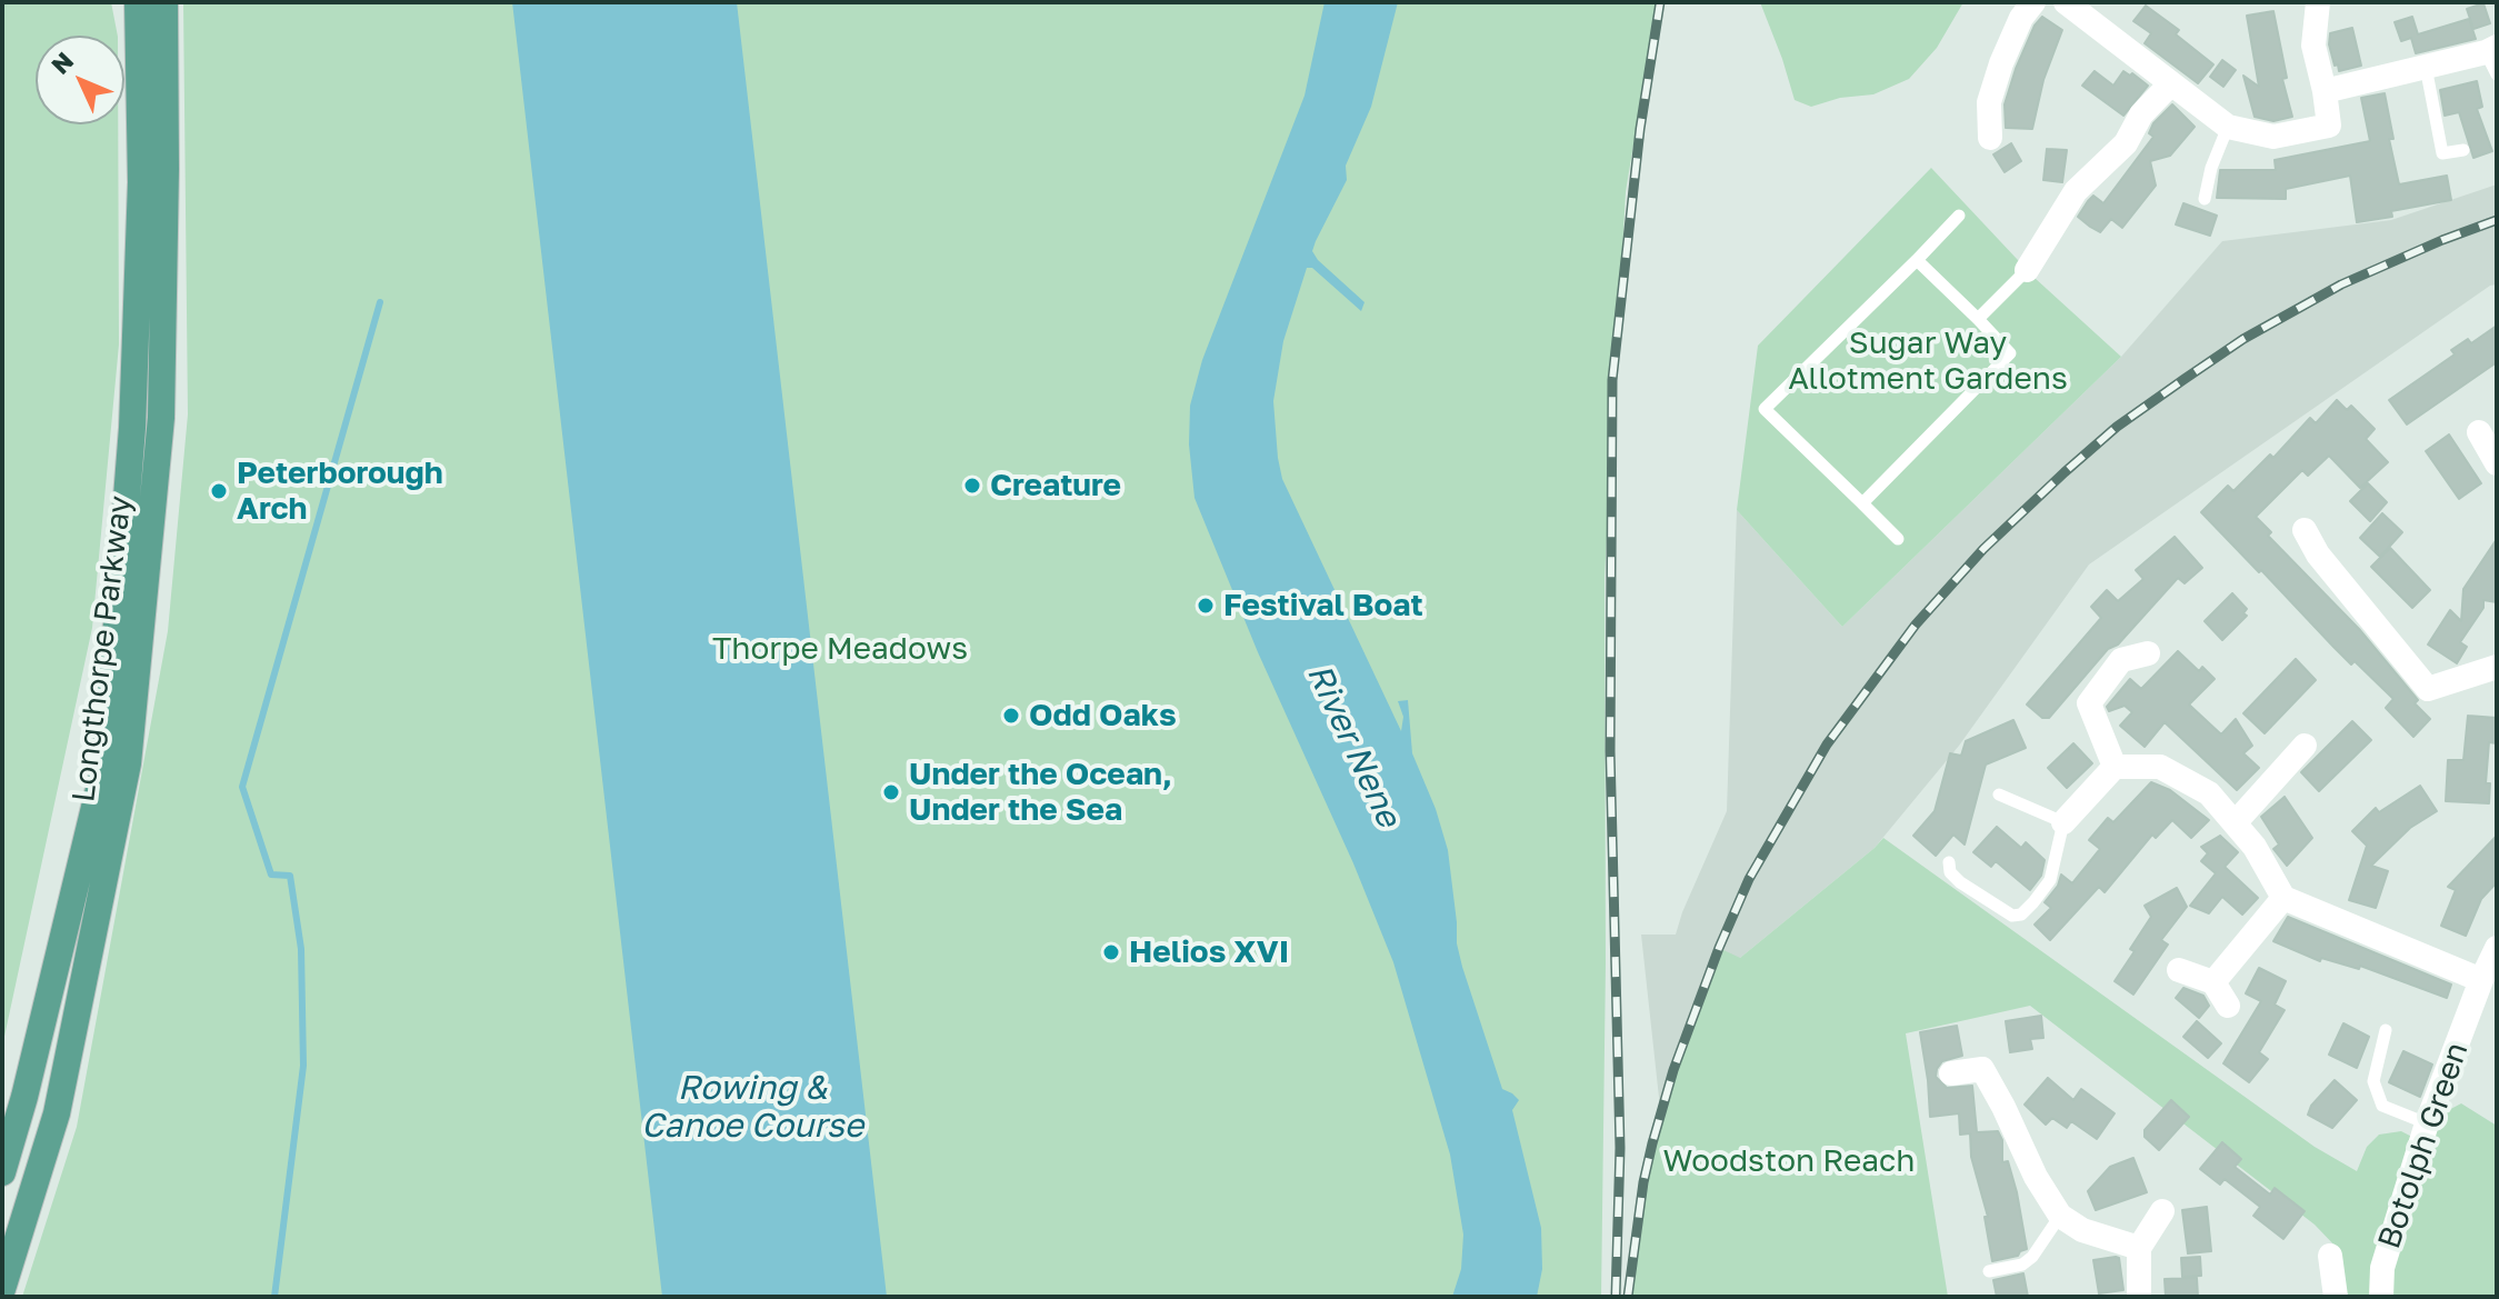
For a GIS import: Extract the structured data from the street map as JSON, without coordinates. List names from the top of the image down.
{
  "streets": {
    "main road": ["Longthorpe Parkway"],
    "street": ["Botolph Green"]
  },
  "water": ["River Nene", "Rowing & Canoe Course"],
  "parks": ["Sugar Way Allotment Gardens", "Thorpe Meadows", "Woodston Reach"],
  "places": [
    "Creature",
    "Peterborough Arch",
    "Festival Boat",
    "Odd Oaks",
    "Under the Ocean, Under the Sea",
    "Helios XVI"
  ],
  "north": "top left"
}
